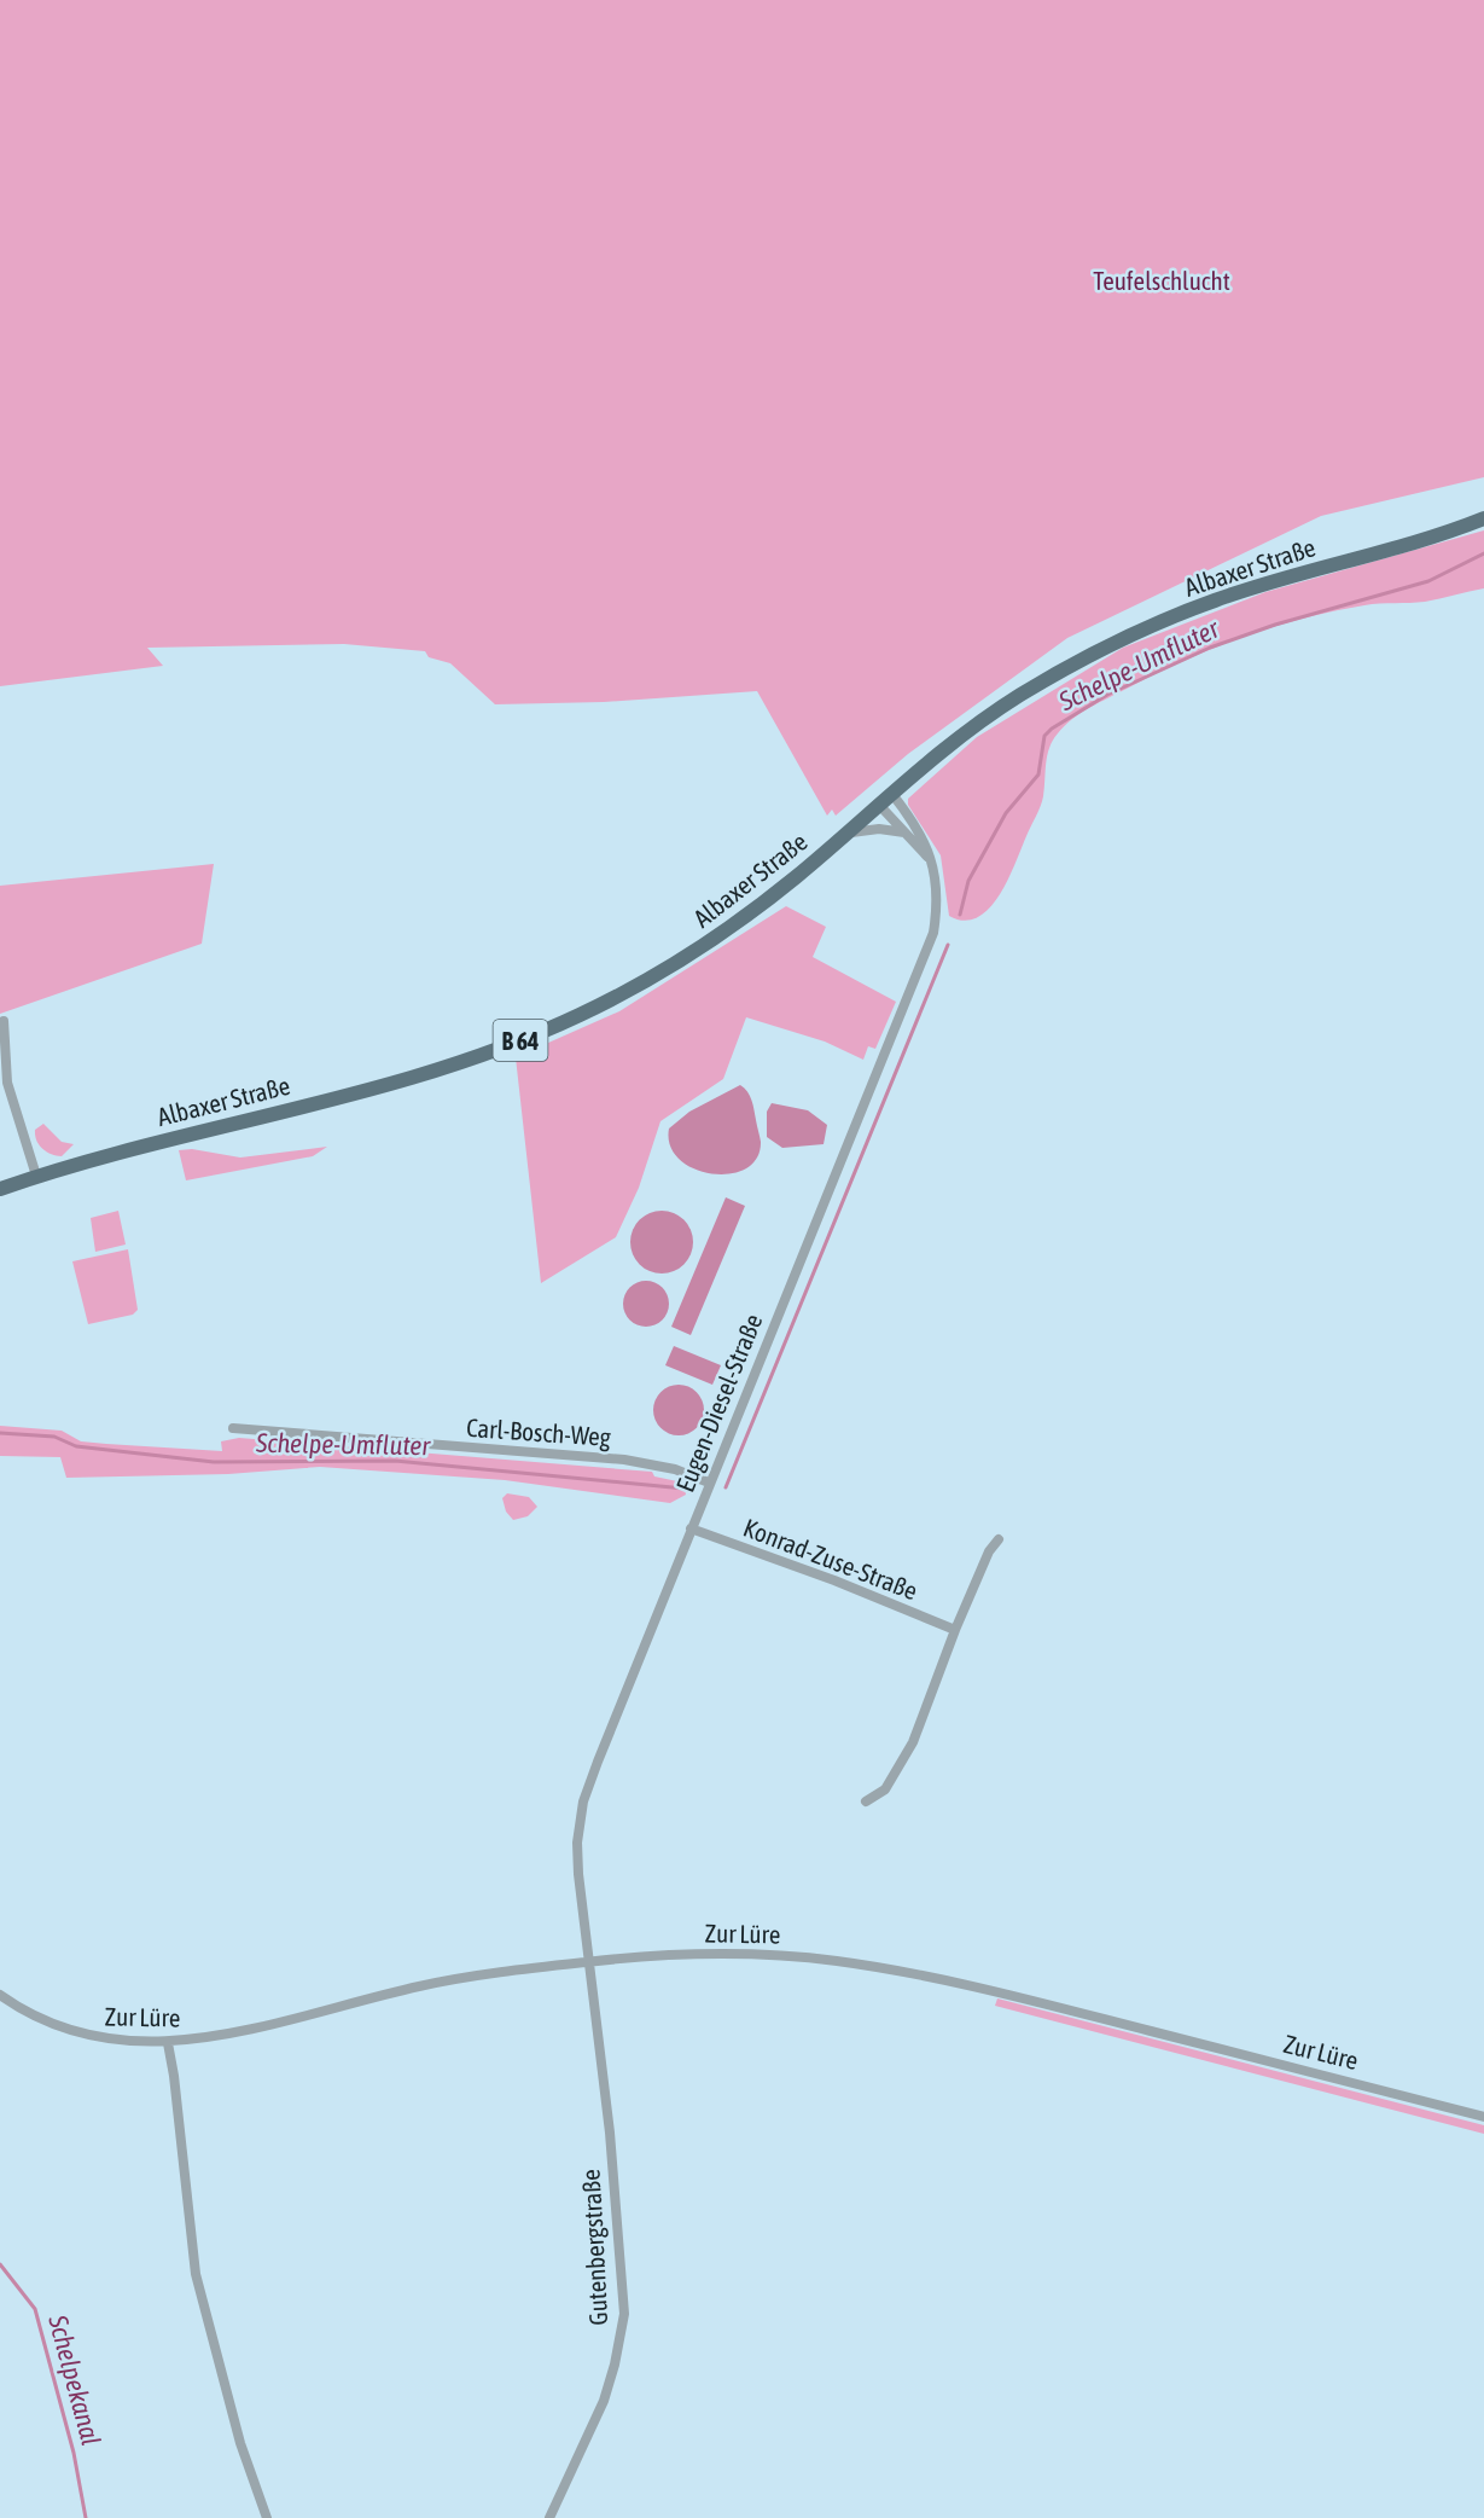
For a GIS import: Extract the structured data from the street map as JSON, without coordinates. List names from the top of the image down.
{
  "streets": {
    "main road": ["Albaxer Straße", "B 64"],
    "street": [
      "Eugen-Diesel-Straße",
      "Carl-Bosch-Weg",
      "Konrad-Zuse-Straße",
      "Zur Lüre",
      "Gutenbergstraße"
    ]
  },
  "crossings": [
    ["Albaxer Straße", "Eugen-Diesel-Straße"],
    ["Eugen-Diesel-Straße", "Carl-Bosch-Weg"],
    ["Eugen-Diesel-Straße", "Konrad-Zuse-Straße"],
    ["Eugen-Diesel-Straße", "Zur Lüre"],
    ["Eugen-Diesel-Straße", "Gutenbergstraße"],
    ["Zur Lüre", "Gutenbergstraße"]
  ],
  "water": ["Schelpe-Umfluter", "Schelpekanal"],
  "parks": ["Teufelschlucht"]
}
